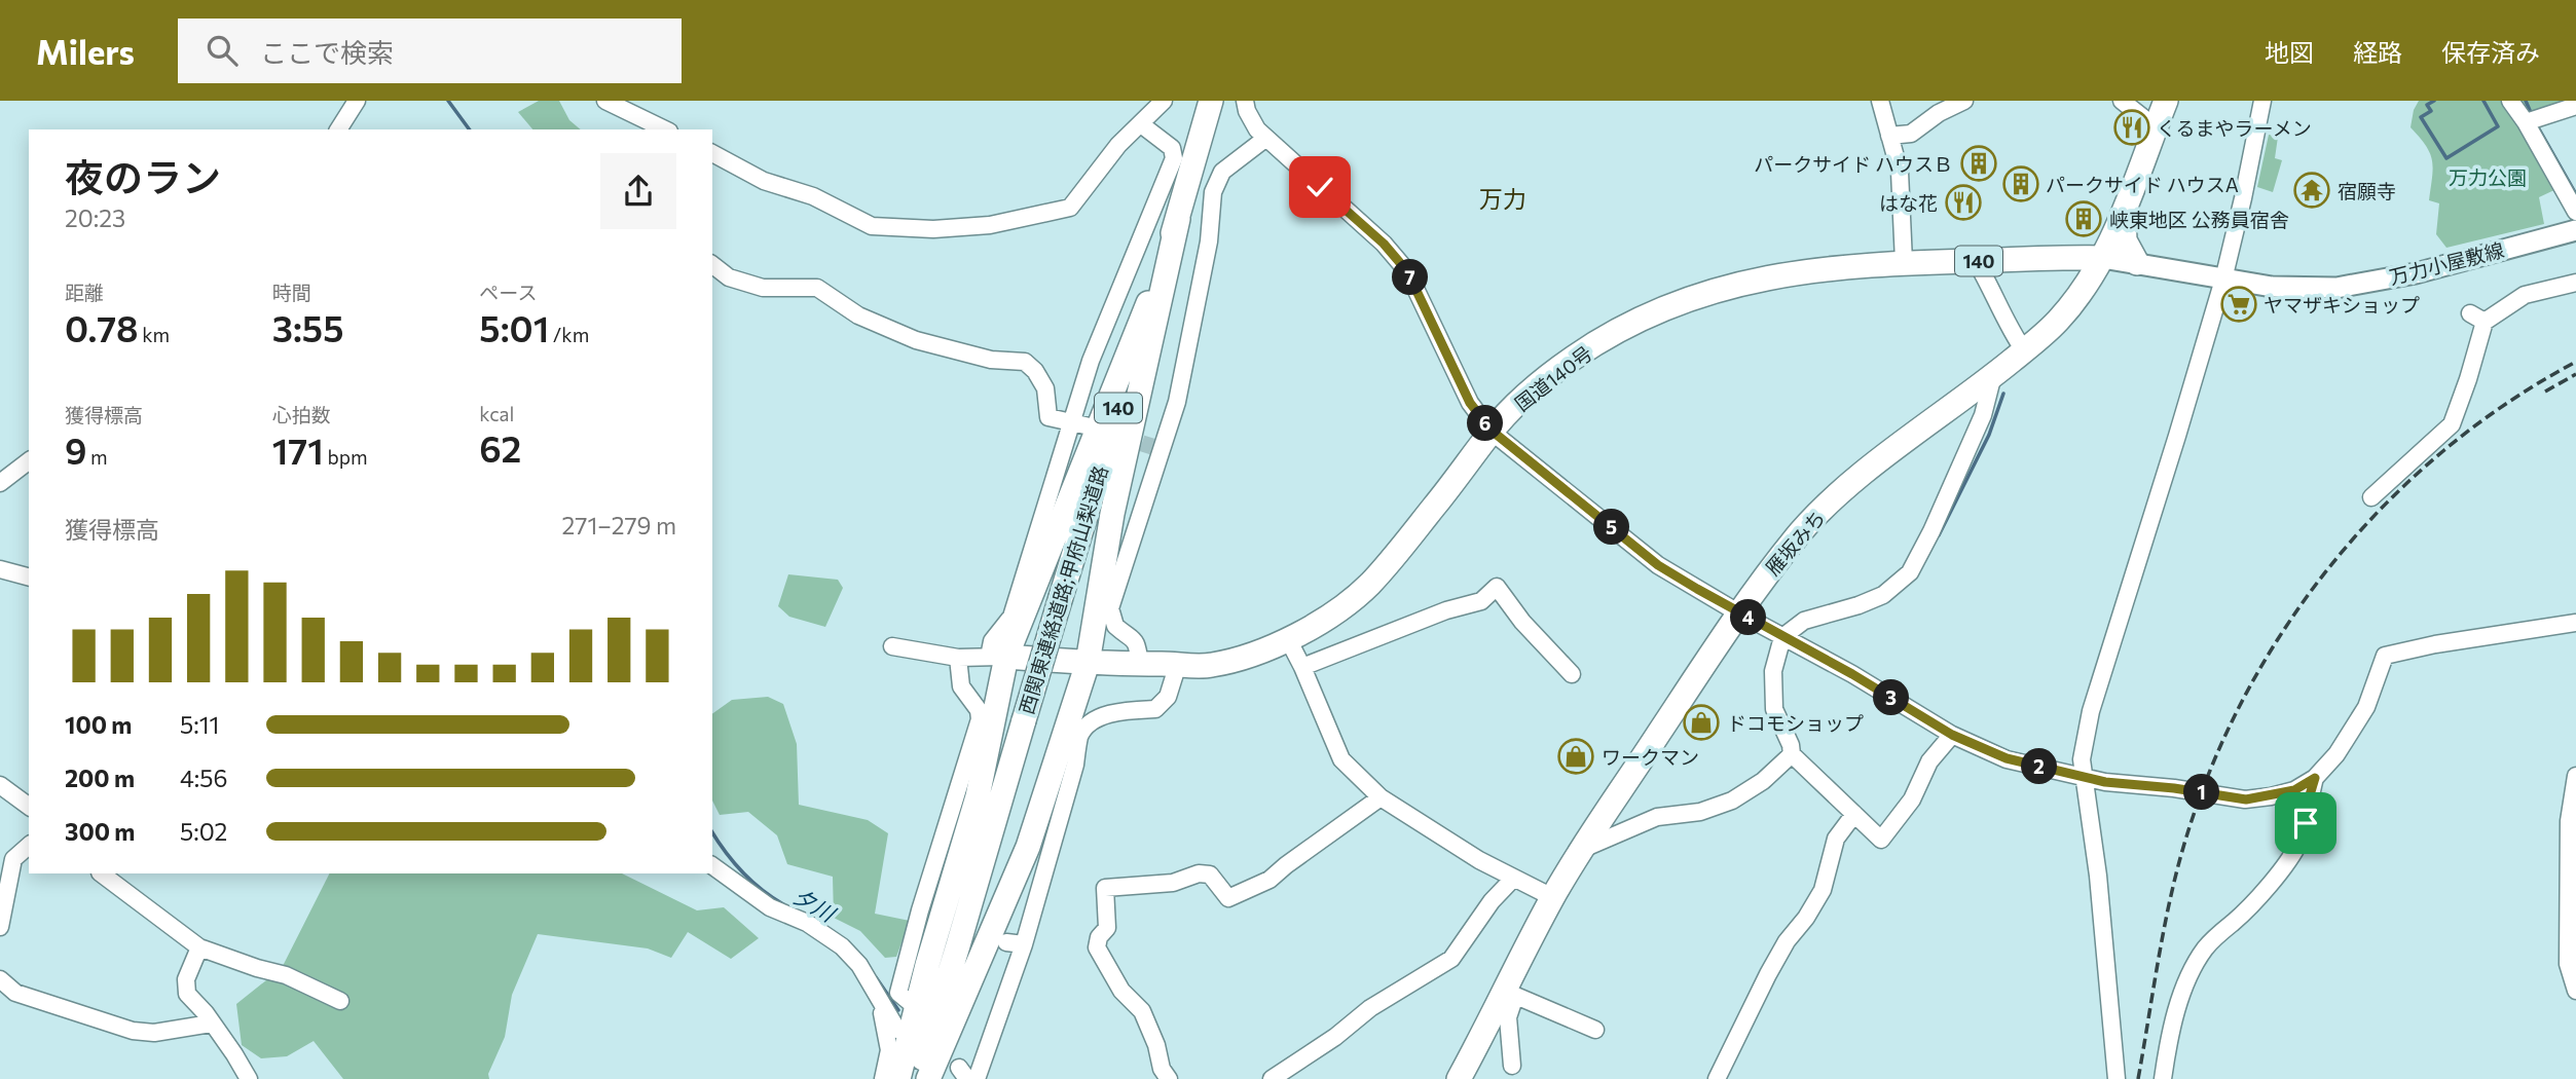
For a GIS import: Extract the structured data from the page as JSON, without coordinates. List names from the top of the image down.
{
  "streets": {
    "highway": [
      "140",
      "国道140号",
      "雁坂みち",
      "西関東連絡道路;甲府山梨道路"
    ],
    "main road": ["万力小屋敷線"]
  },
  "crossings": [
    ["万力小屋敷線", "国道140号"],
    ["万力小屋敷線", "雁坂みち"],
    ["国道140号", "雁坂みち"]
  ],
  "districts": ["万力"],
  "water": ["夕川"],
  "parks": ["万力公園"],
  "places": {
    "restaurant": ["くるまやラーメン", "はな花"],
    "building": ["パークサイド ハウスＢ", "パークサイド ハウスA", "峡東地区 公務員宿舎"],
    "temple": ["宿願寺"],
    "supermarket": ["ヤマザキショップ"],
    "shop": ["ドコモショップ", "ワークマン"]
  },
  "page": {
    "header": "Milers",
    "search": "ここで検索",
    "nav": ["地図", "経路", "保存済み"],
    "heading": ["夜のラン", "20:23"],
    "stats": [
      ["距離", "0.78 km"],
      ["時間", "3:55"],
      ["ペース", "5:01 /km"],
      ["獲得標高", "9 m"],
      ["心拍数", "171 bpm"],
      ["kcal", "62"]
    ],
    "pins": [
      "7",
      "6",
      "5",
      "4",
      "3",
      "2",
      "1"
    ],
    "chart": ["獲得標高", "271–279 m"],
    "list": [
      {
        "name": "100 m",
        "note": "5:11"
      },
      {
        "name": "200 m",
        "note": "4:56"
      },
      {
        "name": "300 m",
        "note": "5:02"
      }
    ]
  }
}
